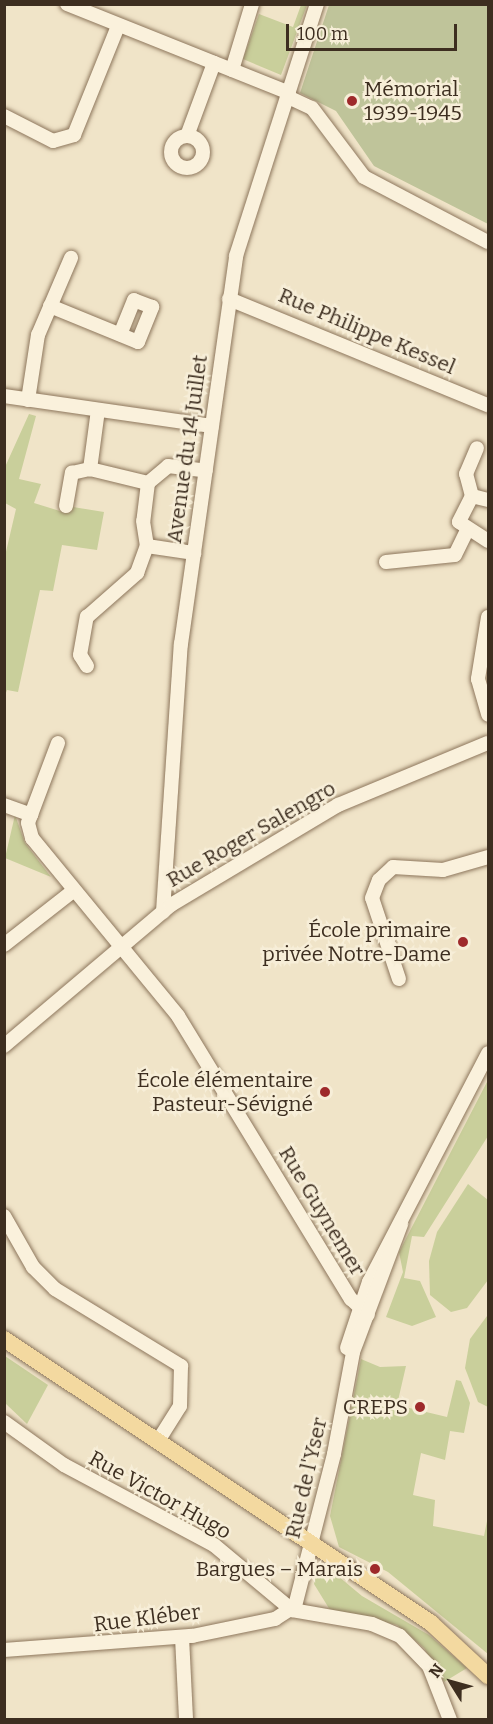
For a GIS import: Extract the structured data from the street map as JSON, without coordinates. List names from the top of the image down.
{
  "streets": {
    "street": [
      "Rue Philippe Kessel",
      "Avenue du 14 Juillet",
      "Rue Roger Salengro",
      "Rue Guynemer",
      "Rue de l'Yser",
      "Rue Victor Hugo",
      "Rue Kléber"
    ]
  },
  "crossings": [
    ["Rue Philippe Kessel", "Avenue du 14 Juillet"],
    ["Avenue du 14 Juillet", "Rue Roger Salengro"],
    ["Rue Roger Salengro", "Rue Guynemer"],
    ["Rue Guynemer", "Rue de l'Yser"],
    ["Rue de l'Yser", "Rue Victor Hugo"],
    ["Rue de l'Yser", "Rue Kléber"],
    ["Rue Victor Hugo", "Rue Kléber"]
  ],
  "places": [
    "Mémorial 1939-1945",
    "École primaire privée Notre-Dame",
    "École élémentaire Pasteur-Sévigné",
    "CREPS",
    "Bargues – Marais"
  ],
  "scale_bar": "100 m",
  "north": "top left"
}
